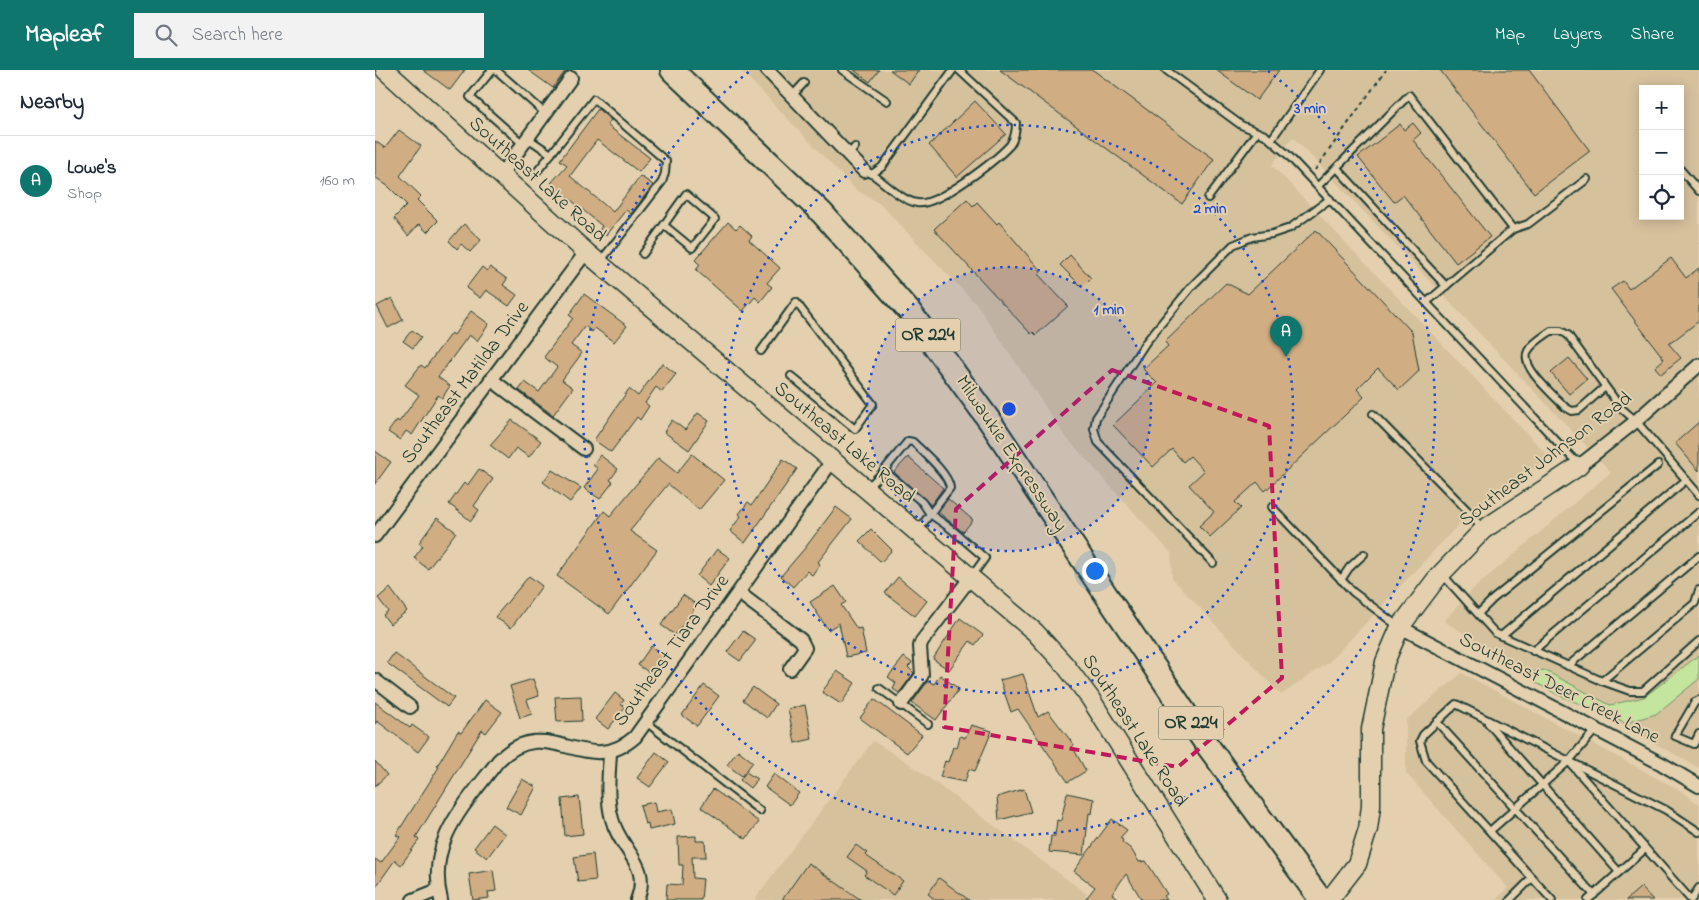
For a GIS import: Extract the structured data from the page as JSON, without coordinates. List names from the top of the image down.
{
  "streets": {
    "highway": ["OR 224", "Milwaukie Expressway"],
    "street": [
      "Southeast Lake Road",
      "Southeast Matilda Drive",
      "Southeast Johnson Road",
      "Southeast Tiara Drive",
      "Southeast Deer Creek Lane"
    ]
  },
  "crossings": [
    ["Southeast Lake Road", "Southeast Matilda Drive"],
    ["Southeast Lake Road", "Southeast Tiara Drive"],
    ["Southeast Johnson Road", "Southeast Deer Creek Lane"]
  ],
  "page": {
    "header": "Mapleaf",
    "search": "Search here",
    "nav": ["Map", "Layers", "Share"],
    "heading": "Nearby",
    "map_buttons": ["+", "−"],
    "list": [
      {
        "mark": "A",
        "name": "Lowe's",
        "note": "Shop",
        "value": "160 m"
      }
    ],
    "pins": "A"
  },
  "rings": ["3 min", "2 min", "1 min"]
}
